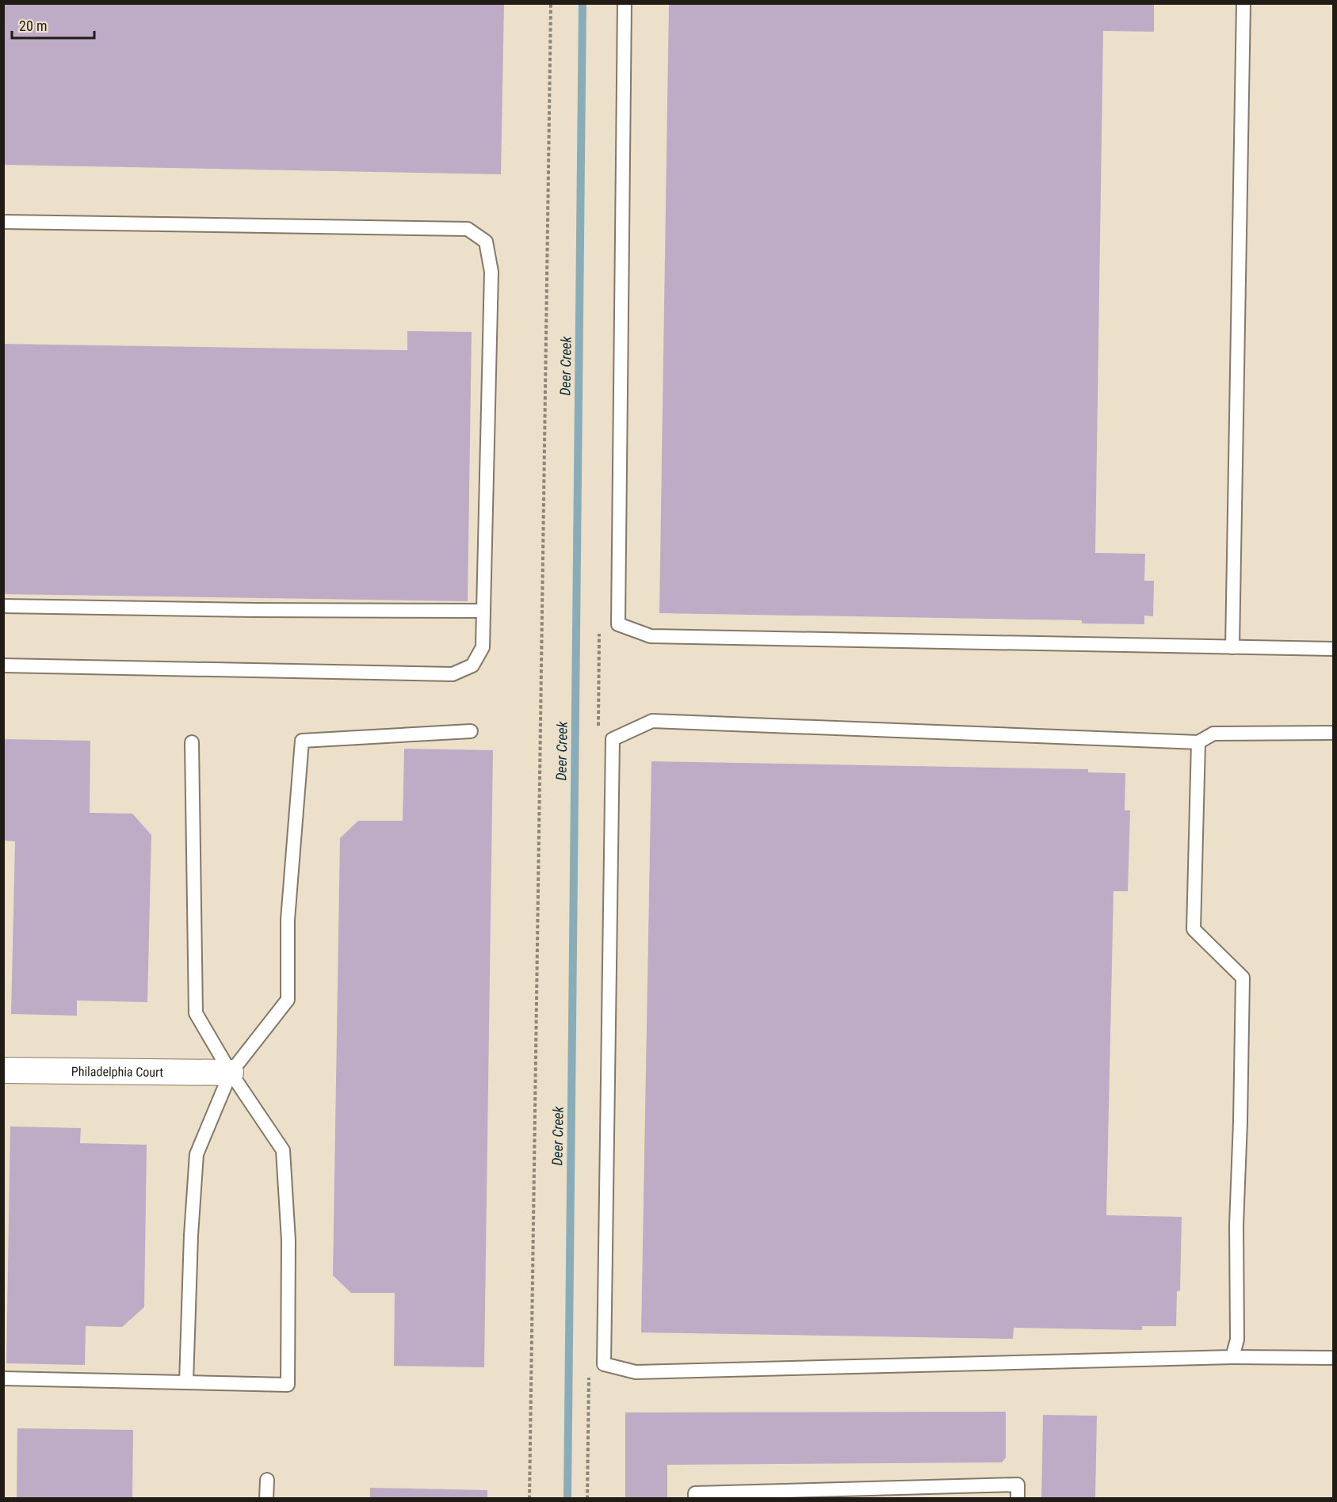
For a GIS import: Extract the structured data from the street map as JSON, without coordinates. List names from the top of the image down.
{
  "streets": {
    "street": ["Philadelphia Court"]
  },
  "water": ["Deer Creek"],
  "scale_bar": "20 m"
}
